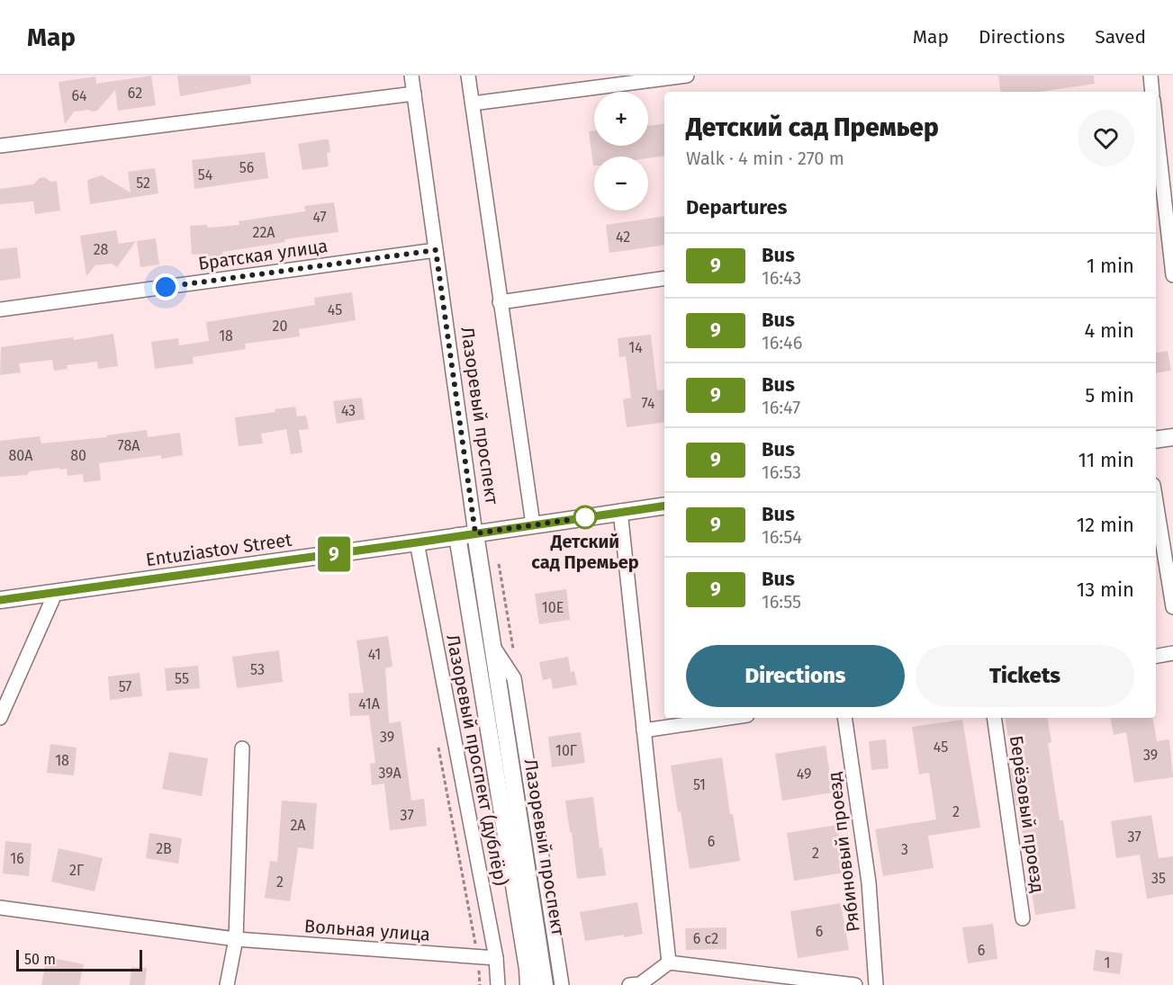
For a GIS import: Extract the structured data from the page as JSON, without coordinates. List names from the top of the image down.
{
  "streets": {
    "street": [
      "Братская улица",
      "Лазоревый проспект",
      "Entuziastov Street",
      "Лазоревый проспект (дублёр)",
      "Берёзовый проезд",
      "Рябиновый проезд",
      "Вольная улица"
    ]
  },
  "crossings": [
    ["Братская улица", "Лазоревый проспект"],
    ["Лазоревый проспект", "Entuziastov Street"],
    ["Лазоревый проспект", "Лазоревый проспект (дублёр)"],
    ["Entuziastov Street", "Лазоревый проспект (дублёр)"],
    ["Лазоревый проспект (дублёр)", "Вольная улица"]
  ],
  "places": ["Детский сад Премьер"],
  "lines": ["bus line 9"],
  "house_numbers": [
    "62",
    "64",
    "56",
    "54",
    "52",
    "47",
    "22А",
    "42",
    "28",
    "45",
    "20",
    "18",
    "14",
    "74",
    "43",
    "78А",
    "80А",
    "80",
    "10Е",
    "41",
    "53",
    "55",
    "57",
    "41А",
    "39",
    "45",
    "10Г",
    "39",
    "18",
    "39А",
    "49",
    "51",
    "2",
    "37",
    "2А",
    "37",
    "6",
    "2В",
    "3",
    "2",
    "16",
    "2Г",
    "35",
    "2",
    "6",
    "6 с2",
    "6",
    "1"
  ],
  "scale_bar": "50 m",
  "page": {
    "header": "Map",
    "nav": ["Map", "Directions", "Saved"],
    "on_map": "9",
    "map_buttons": ["+", "−"],
    "heading": [
      ["Детский сад Премьер", "Walk · 4 min · 270 m"],
      "Departures"
    ],
    "list": [
      {
        "mark": "9",
        "name": "Bus",
        "note": "16:43",
        "value": "1 min"
      },
      {
        "mark": "9",
        "name": "Bus",
        "note": "16:46",
        "value": "4 min"
      },
      {
        "mark": "9",
        "name": "Bus",
        "note": "16:47",
        "value": "5 min"
      },
      {
        "mark": "9",
        "name": "Bus",
        "note": "16:53",
        "value": "11 min"
      },
      {
        "mark": "9",
        "name": "Bus",
        "note": "16:54",
        "value": "12 min"
      },
      {
        "mark": "9",
        "name": "Bus",
        "note": "16:55",
        "value": "13 min"
      }
    ],
    "buttons": ["Directions", "Tickets"],
    "scale": "50 m"
  }
}
